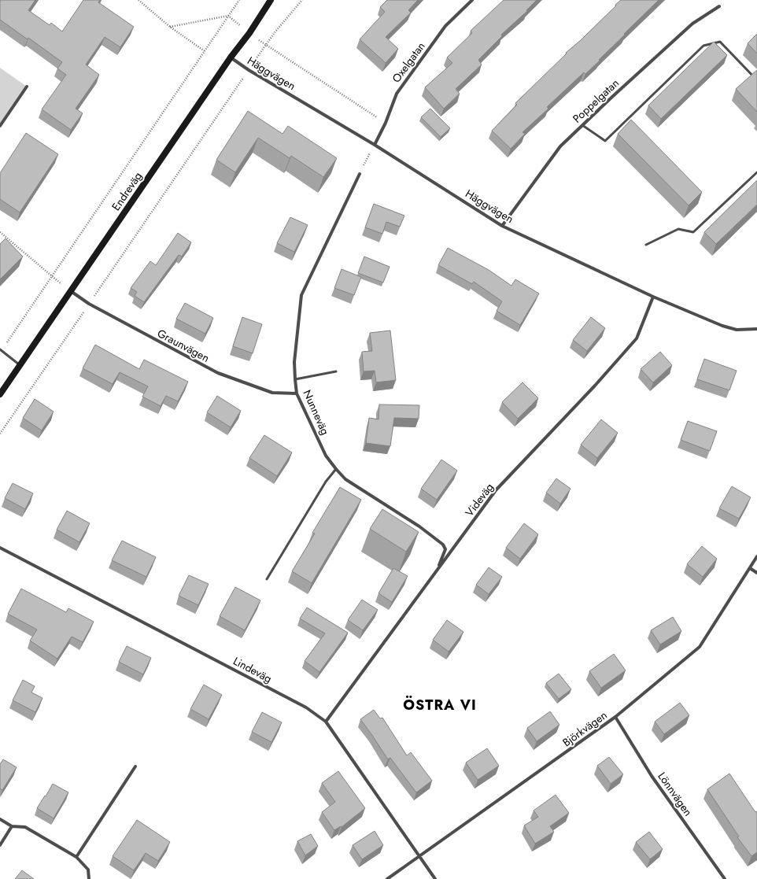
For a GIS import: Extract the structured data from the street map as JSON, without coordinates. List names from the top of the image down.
{
  "streets": {
    "main road": ["Endreväg"],
    "street": [
      "Oxelgatan",
      "Häggvägen",
      "Poppelgatan",
      "Graunvägen",
      "Nunneväg",
      "Videväg",
      "Lindeväg",
      "Björkvägen",
      "Lönnvägen"
    ]
  },
  "crossings": [
    ["Oxelgatan", "Häggvägen"],
    ["Häggvägen", "Poppelgatan"],
    ["Häggvägen", "Endreväg"],
    ["Häggvägen", "Videväg"],
    ["Endreväg", "Graunvägen"],
    ["Graunvägen", "Nunneväg"],
    ["Nunneväg", "Videväg"],
    ["Videväg", "Lindeväg"],
    ["Lindeväg", "Björkvägen"],
    ["Björkvägen", "Lönnvägen"]
  ],
  "districts": ["ÖSTRA VI"]
}
